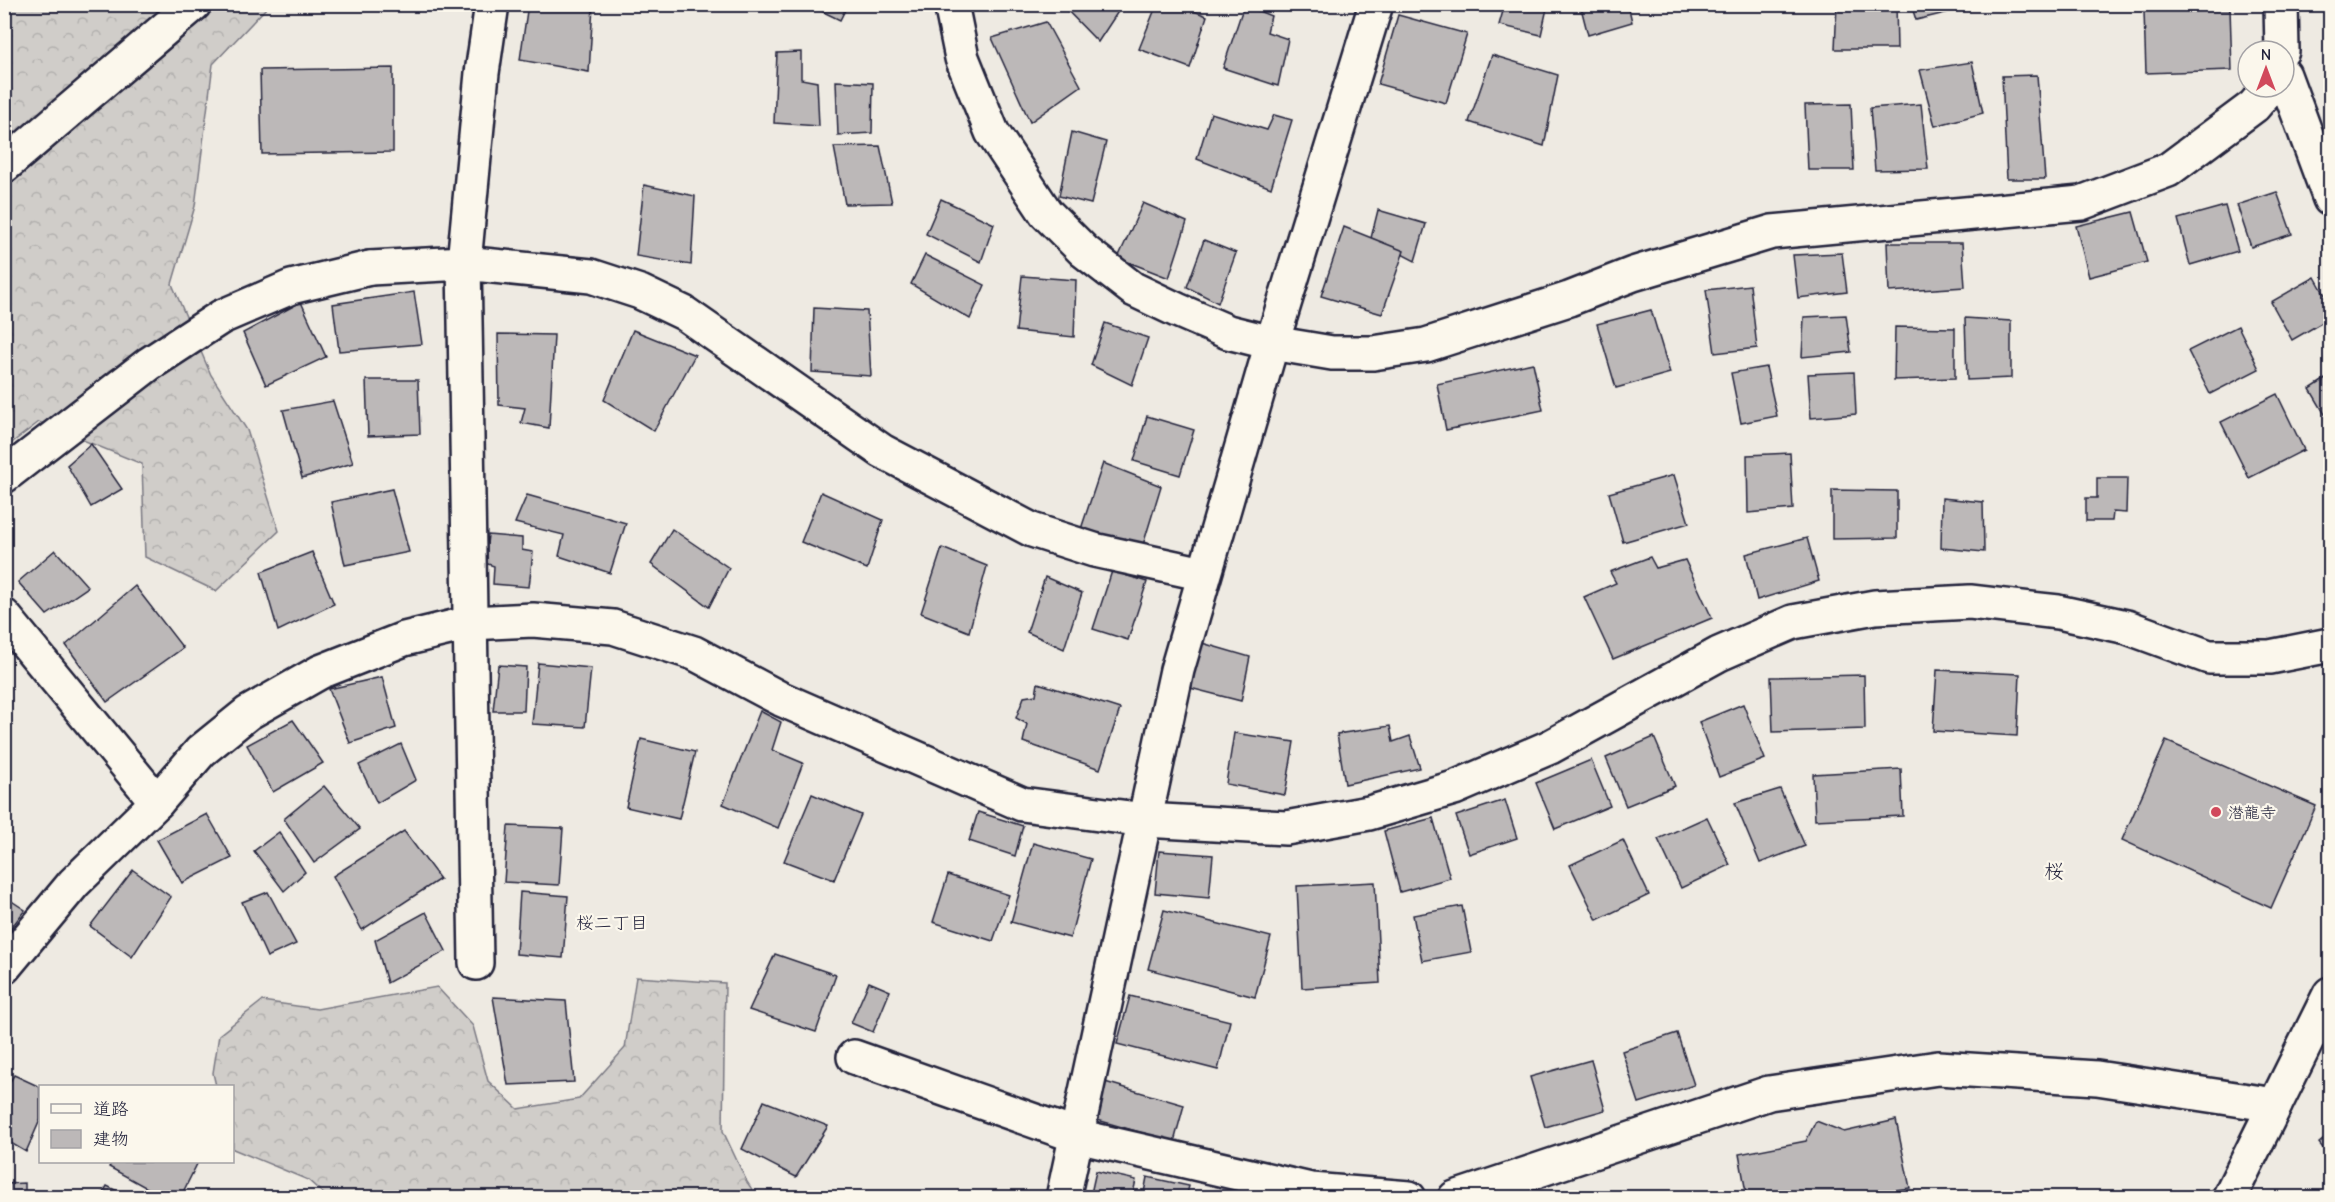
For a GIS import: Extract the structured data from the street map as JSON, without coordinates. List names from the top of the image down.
{
  "districts": ["桜", "桜二丁目"],
  "places": ["潜龍寺"],
  "legend": ["道路", "建物"],
  "north": "top"
}
